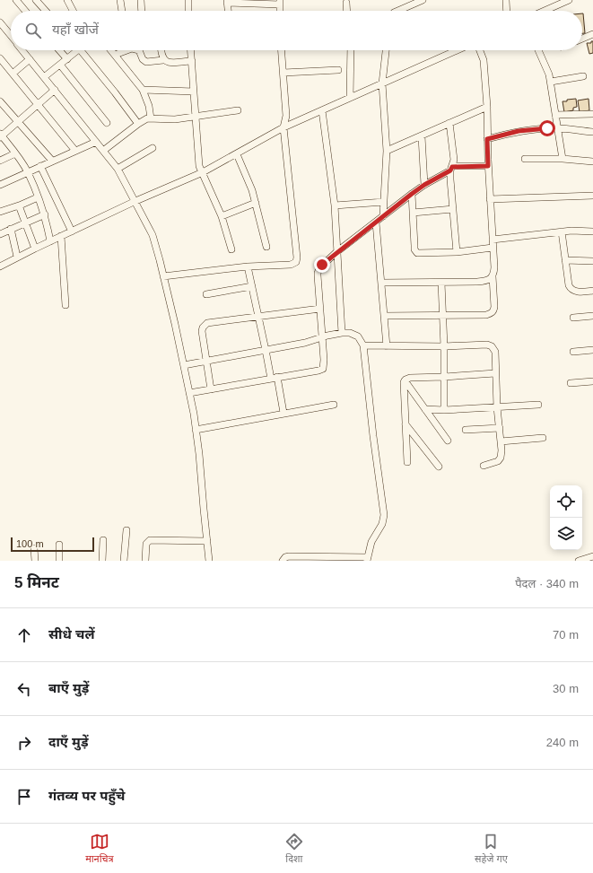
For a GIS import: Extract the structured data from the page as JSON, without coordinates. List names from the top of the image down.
{
  "scale_bar": "100 m",
  "page": {
    "search": "यहाँ खोजें",
    "scale": "100 m",
    "heading": ["5 मिनट", "पैदल · 340 m"],
    "list": [
      ["सीधे चलें", "70 m"],
      ["बाएँ मुड़ें", "30 m"],
      ["दाएँ मुड़ें", "240 m"],
      "गंतव्य पर पहुँचे"
    ],
    "nav": ["मानचित्र", "दिशा", "सहेजे गए"]
  }
}
